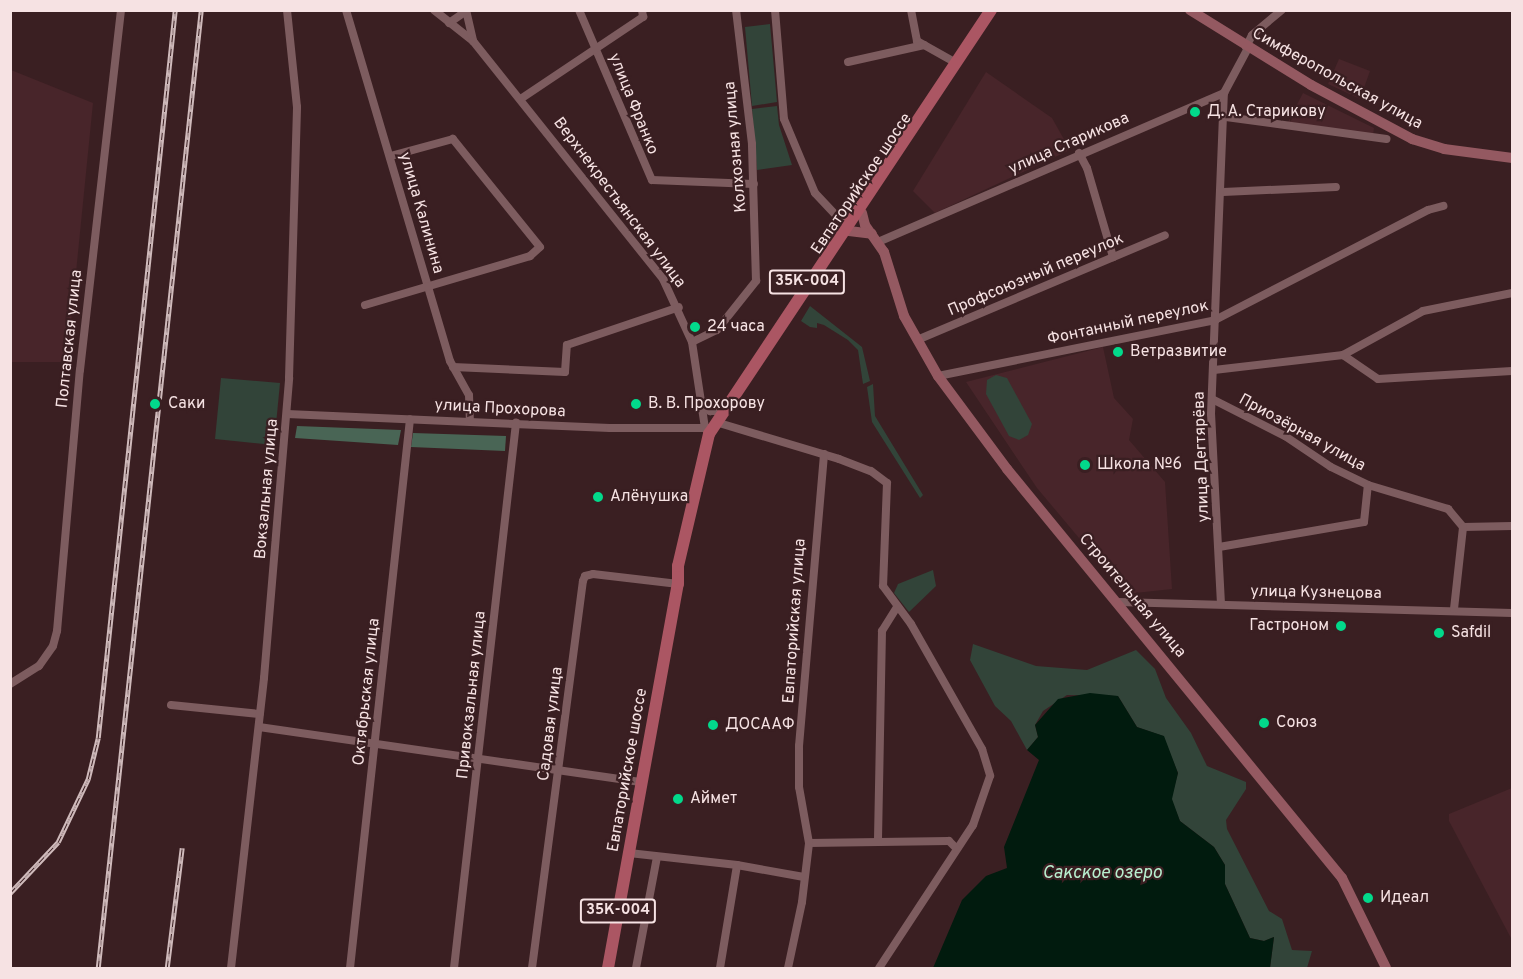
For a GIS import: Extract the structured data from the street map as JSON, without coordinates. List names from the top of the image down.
{
  "streets": {
    "main road": ["Евпаторийское шоссе", "35К-004"],
    "street": [
      "Симферопольская улица",
      "улица Франко",
      "улица Старикова",
      "Колхозная улица",
      "Верхнекрестьянская улица",
      "улица Калинина",
      "Профсоюзный переулок",
      "Фонтанный переулок",
      "Полтавская улица",
      "улица Прохорова",
      "Приозёрная улица",
      "улица Дегтярёва",
      "Вокзальная улица",
      "улица Кузнецова",
      "Строительная улица",
      "Евпаторийская улица",
      "Октябрьская улица",
      "Привокзальная улица",
      "Садовая улица"
    ]
  },
  "crossings": [
    ["улица Франко", "Колхозная улица"],
    ["улица Старикова", "улица Дегтярёва"],
    ["улица Старикова", "Строительная улица"],
    ["Колхозная улица", "Верхнекрестьянская улица"],
    ["Евпаторийское шоссе", "Верхнекрестьянская улица"],
    ["Евпаторийское шоссе", "улица Прохорова"],
    ["Евпаторийское шоссе", "Строительная улица"],
    ["Евпаторийское шоссе", "Садовая улица"],
    ["Верхнекрестьянская улица", "улица Прохорова"],
    ["улица Калинина", "улица Прохорова"],
    ["Профсоюзный переулок", "Строительная улица"],
    ["Фонтанный переулок", "улица Дегтярёва"],
    ["Фонтанный переулок", "Строительная улица"],
    ["улица Прохорова", "Вокзальная улица"],
    ["улица Прохорова", "Октябрьская улица"],
    ["улица Прохорова", "Привокзальная улица"],
    ["Приозёрная улица", "улица Дегтярёва"],
    ["улица Дегтярёва", "улица Кузнецова"],
    ["улица Кузнецова", "Строительная улица"]
  ],
  "water": ["Сакское озеро"],
  "places": [
    "Д. А. Старикову",
    "24 часа",
    "Ветразвитие",
    "Саки",
    "В. В. Прохорову",
    "Школа №6",
    "Алёнушка",
    "Гастроном",
    "Safdil",
    "Союз",
    "ДОСААФ",
    "Аймет",
    "Идеал"
  ]
}
